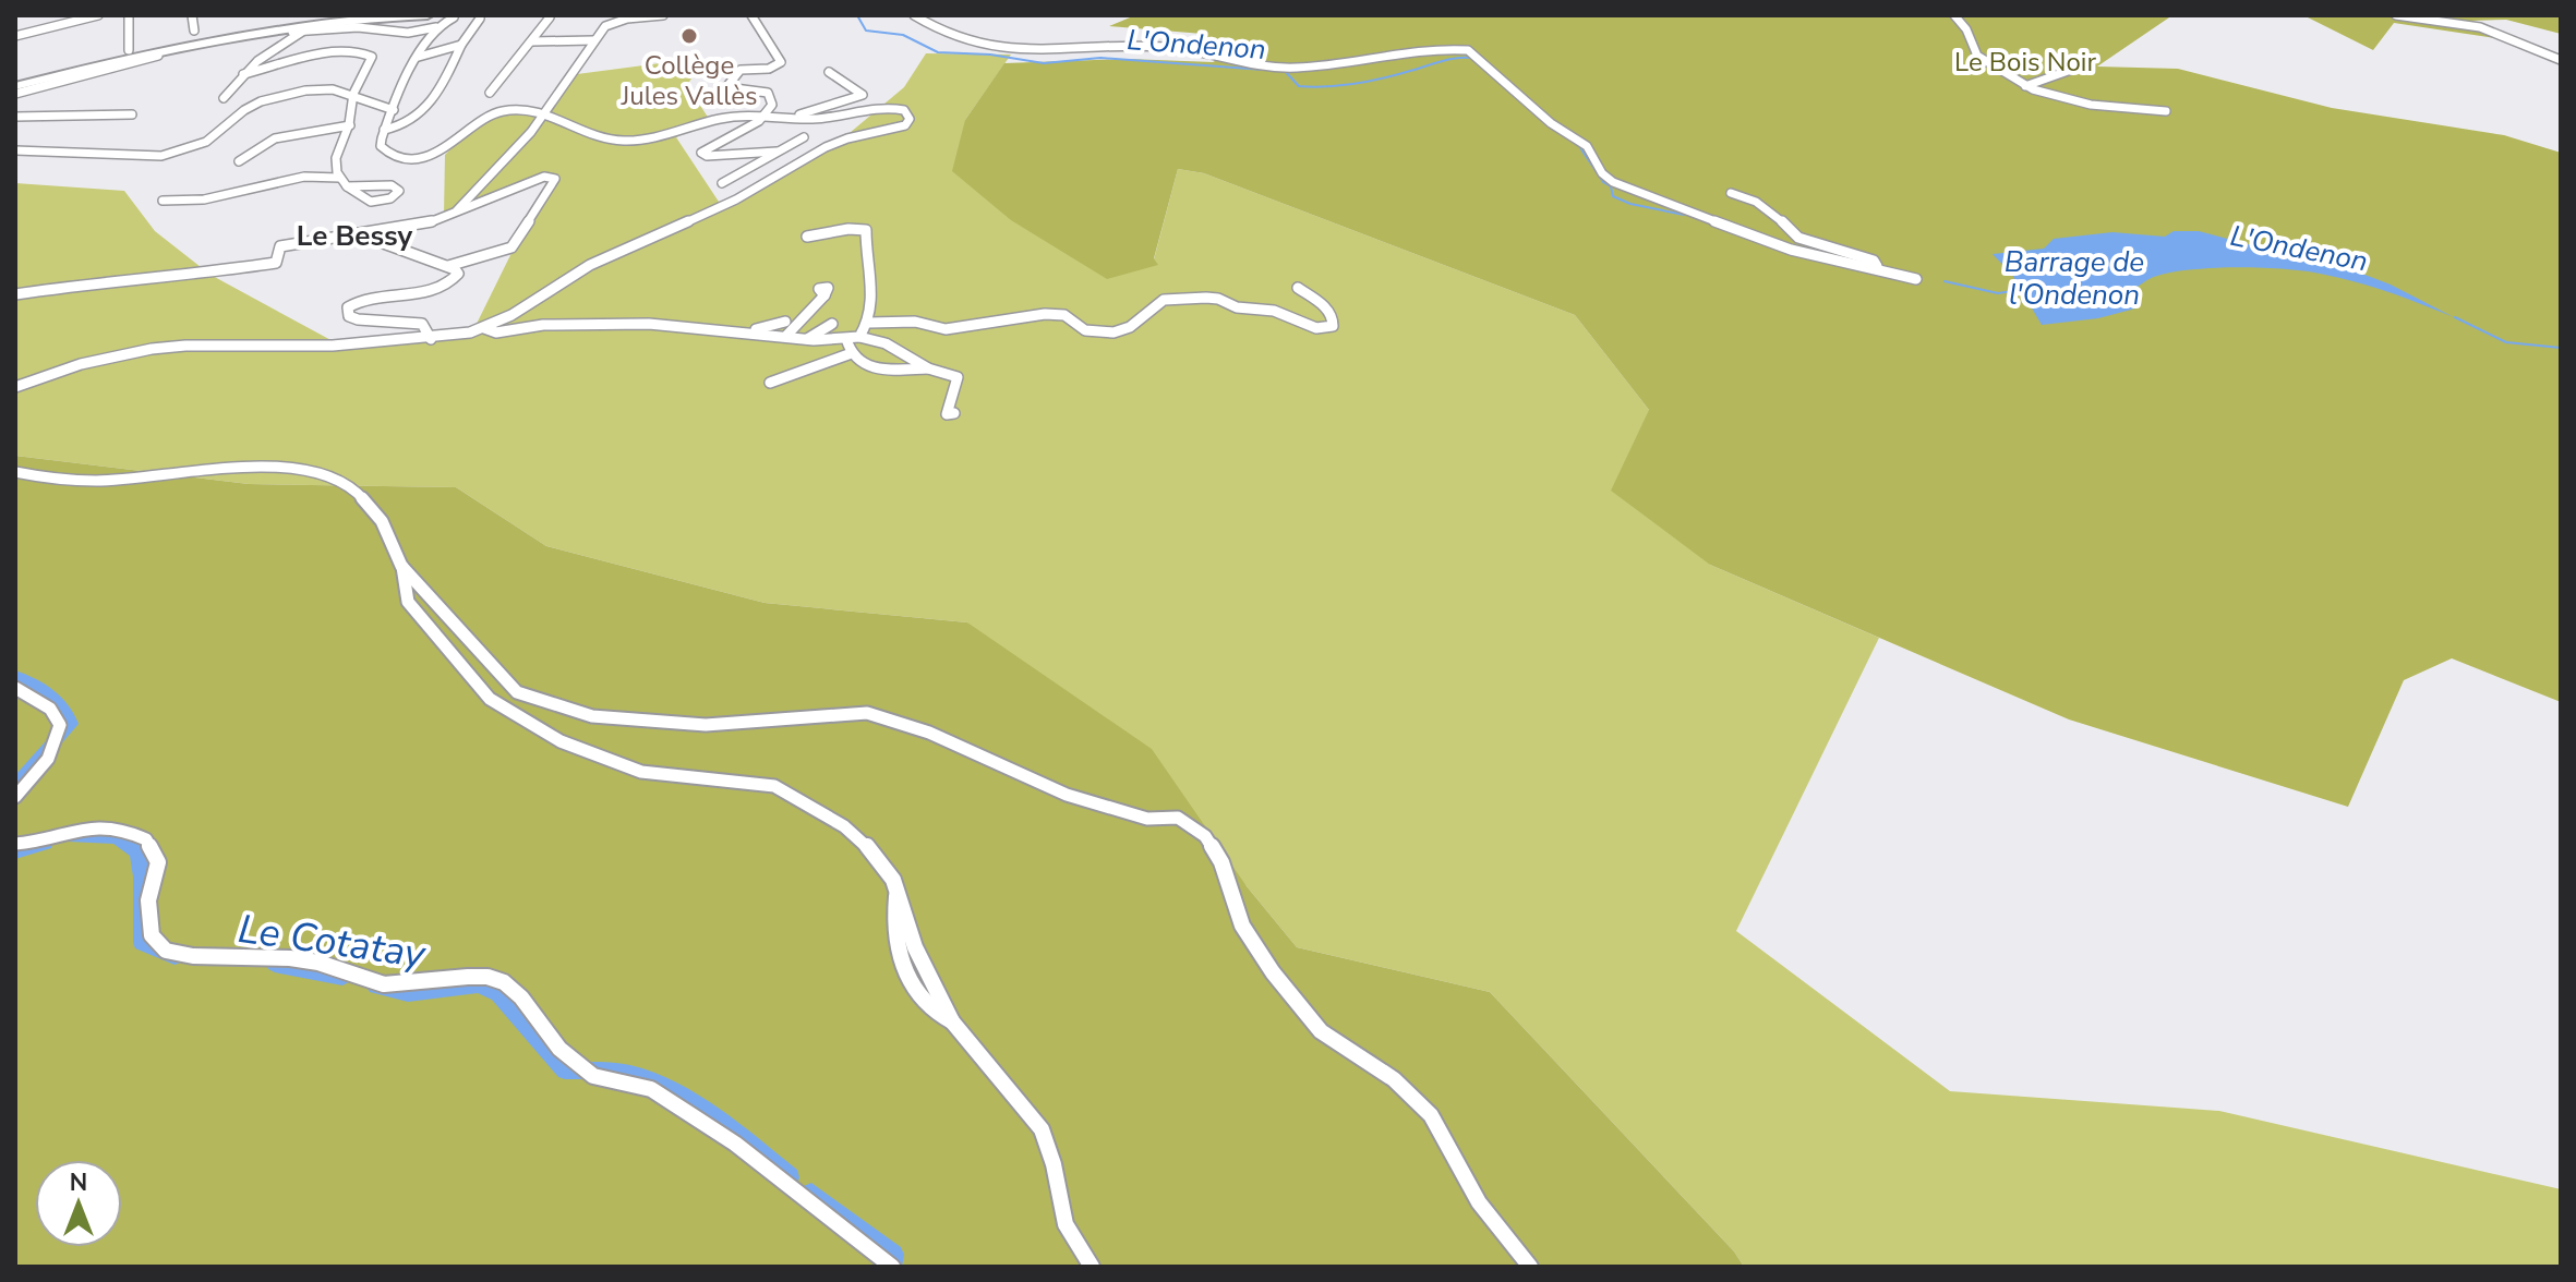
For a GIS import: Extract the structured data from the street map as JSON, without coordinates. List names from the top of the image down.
{
  "districts": ["Le Bessy"],
  "water": ["L'Ondenon", "Barrage de l'Ondenon", "Le Cotatay"],
  "parks": ["Le Bois Noir"],
  "places": ["Collège Jules Vallès"],
  "north": "top"
}
